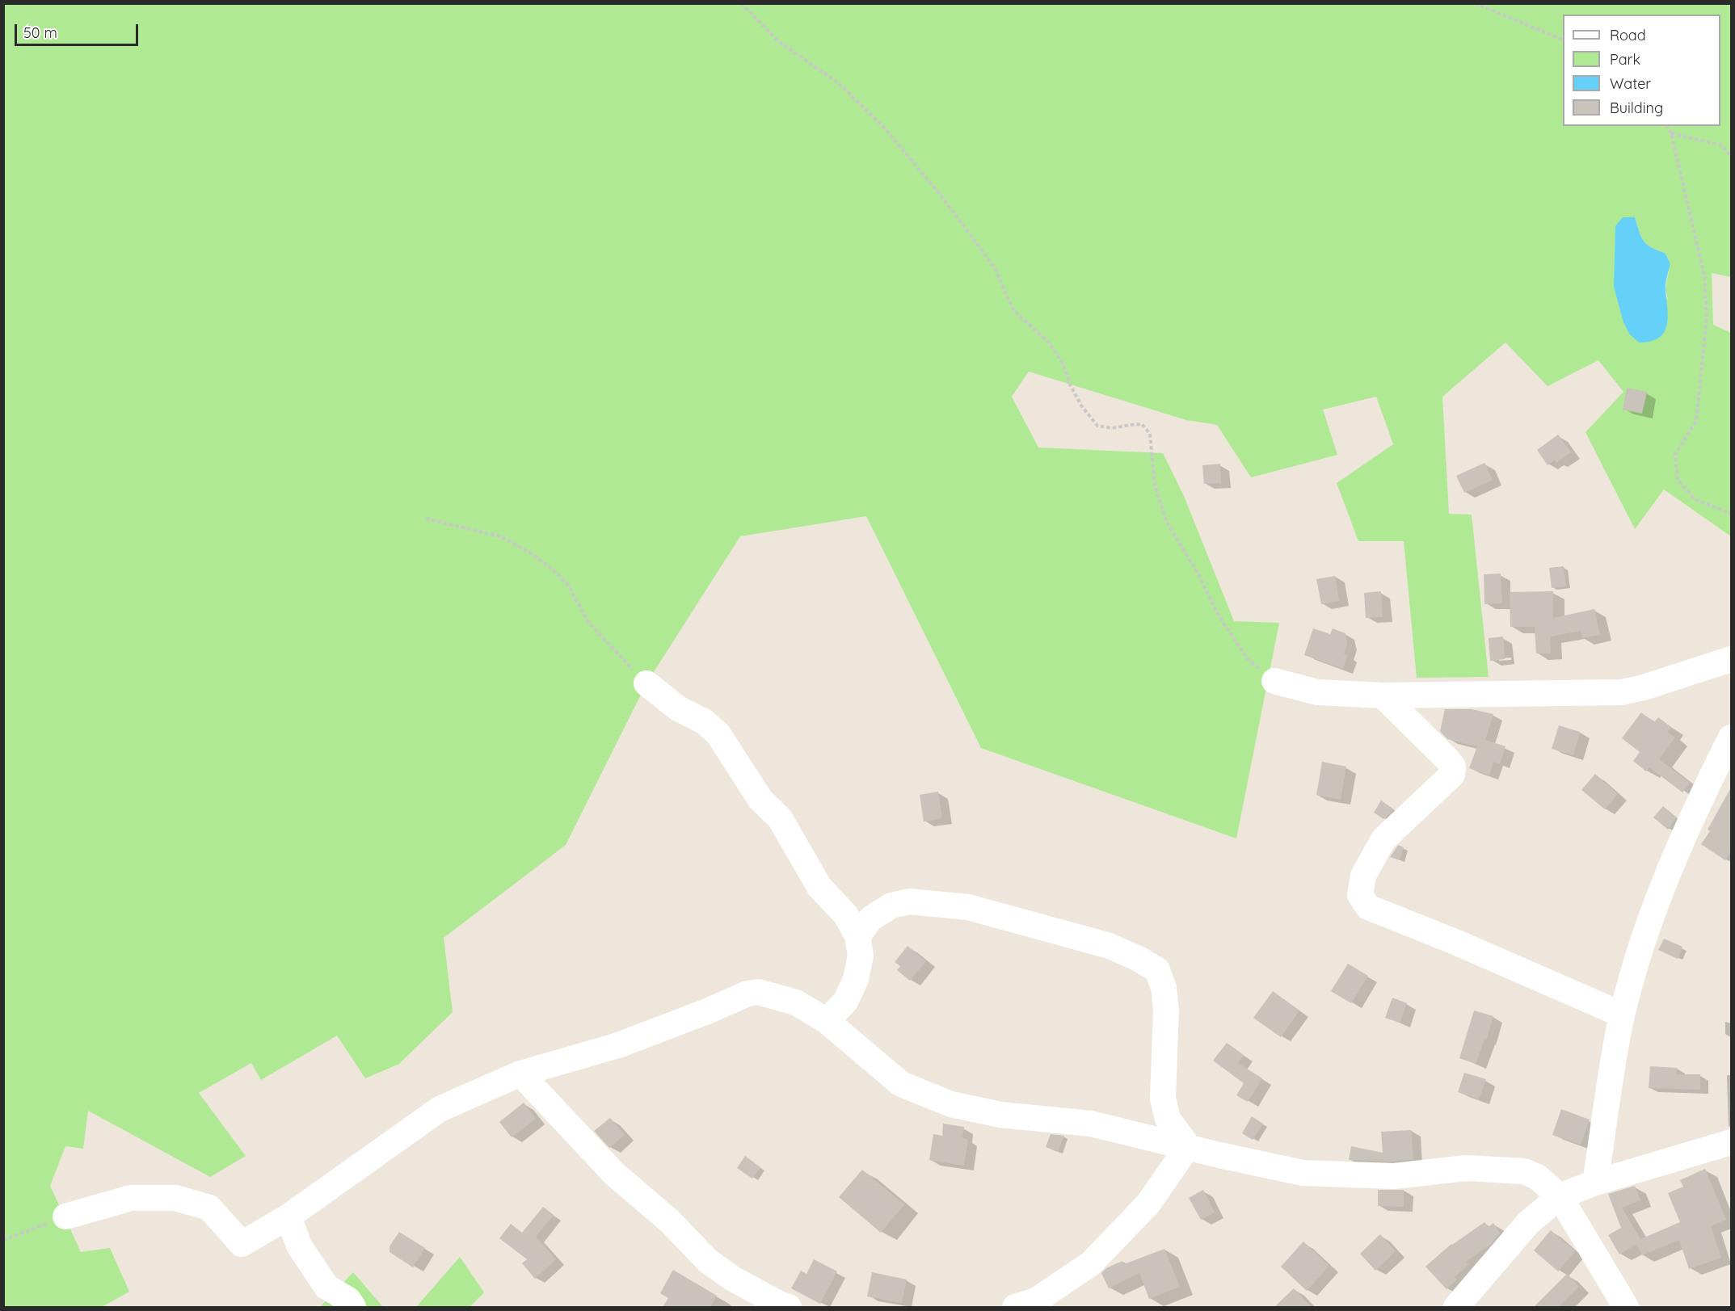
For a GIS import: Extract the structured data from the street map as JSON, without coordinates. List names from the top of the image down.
{
  "legend": [
    "Road",
    "Park",
    "Water",
    "Building"
  ],
  "scale_bar": "50 m"
}
